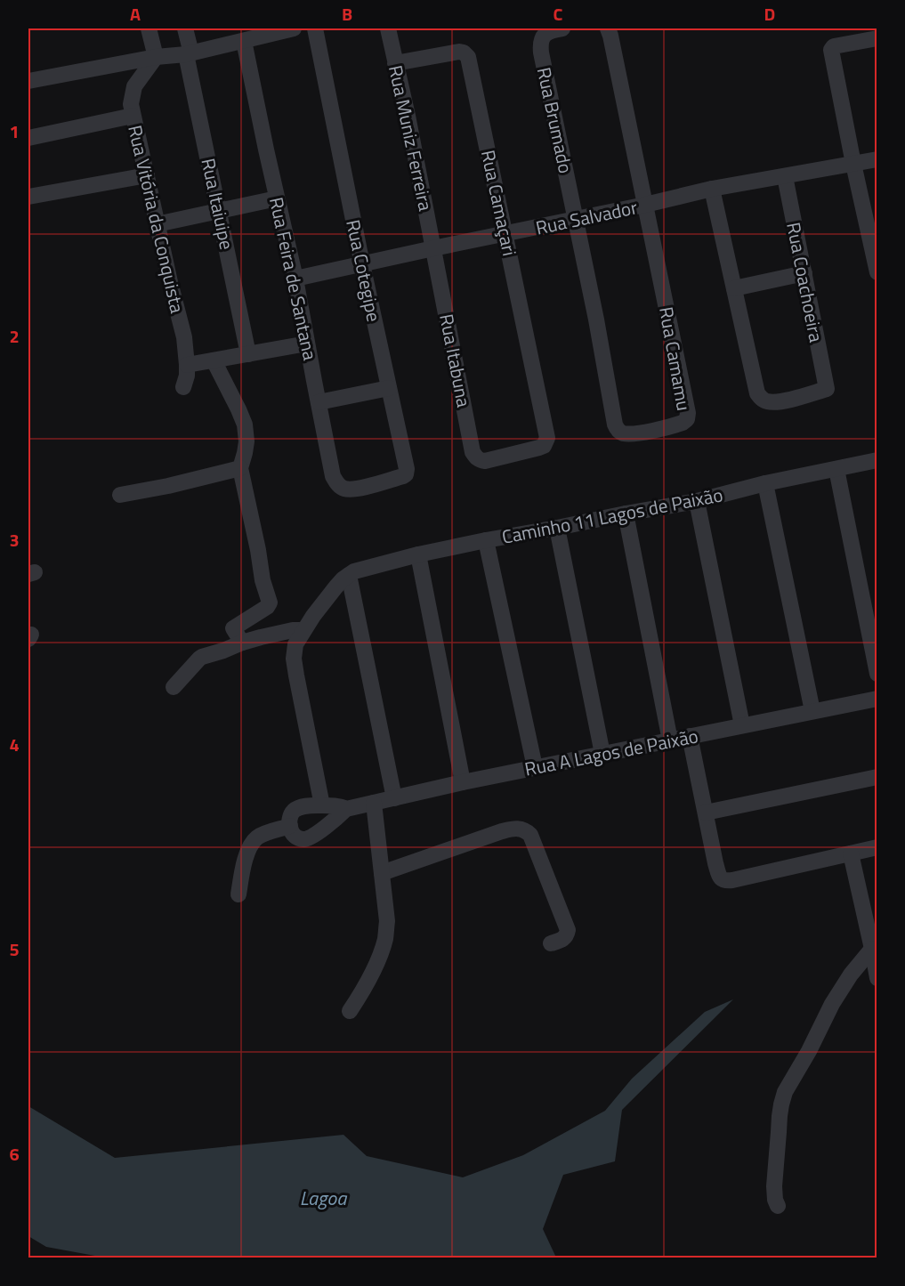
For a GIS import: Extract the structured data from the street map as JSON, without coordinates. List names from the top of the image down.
{
  "streets": {
    "street": [
      "Rua Brumado",
      "Rua Muniz Ferreira",
      "Rua Camaçari",
      "Rua Itaiuipe",
      "Rua Salvador",
      "Rua Vitória da Conquista",
      "Rua Cotegipe",
      "Rua Feira de Santana",
      "Rua Coachoeira",
      "Rua Camamu",
      "Rua Itabuna",
      "Caminho 11 Lagos de Paixão",
      "Rua A Lagos de Paixão"
    ]
  },
  "crossings": [
    ["Rua Brumado", "Rua Salvador"],
    ["Rua Brumado", "Rua Camamu"],
    ["Rua Muniz Ferreira", "Rua Camaçari"],
    ["Rua Muniz Ferreira", "Rua Salvador"],
    ["Rua Muniz Ferreira", "Rua Itabuna"],
    ["Rua Camaçari", "Rua Salvador"],
    ["Rua Camaçari", "Rua Itabuna"],
    ["Rua Salvador", "Rua Cotegipe"],
    ["Rua Salvador", "Rua Feira de Santana"],
    ["Rua Salvador", "Rua Coachoeira"],
    ["Rua Salvador", "Rua Camamu"],
    ["Rua Salvador", "Rua Itabuna"],
    ["Rua Cotegipe", "Rua Feira de Santana"]
  ],
  "water": ["Lagoa"],
  "grid": {
    "columns": [
      "A",
      "B",
      "C",
      "D"
    ],
    "rows": [
      "1",
      "2",
      "3",
      "4",
      "5",
      "6"
    ]
  }
}
